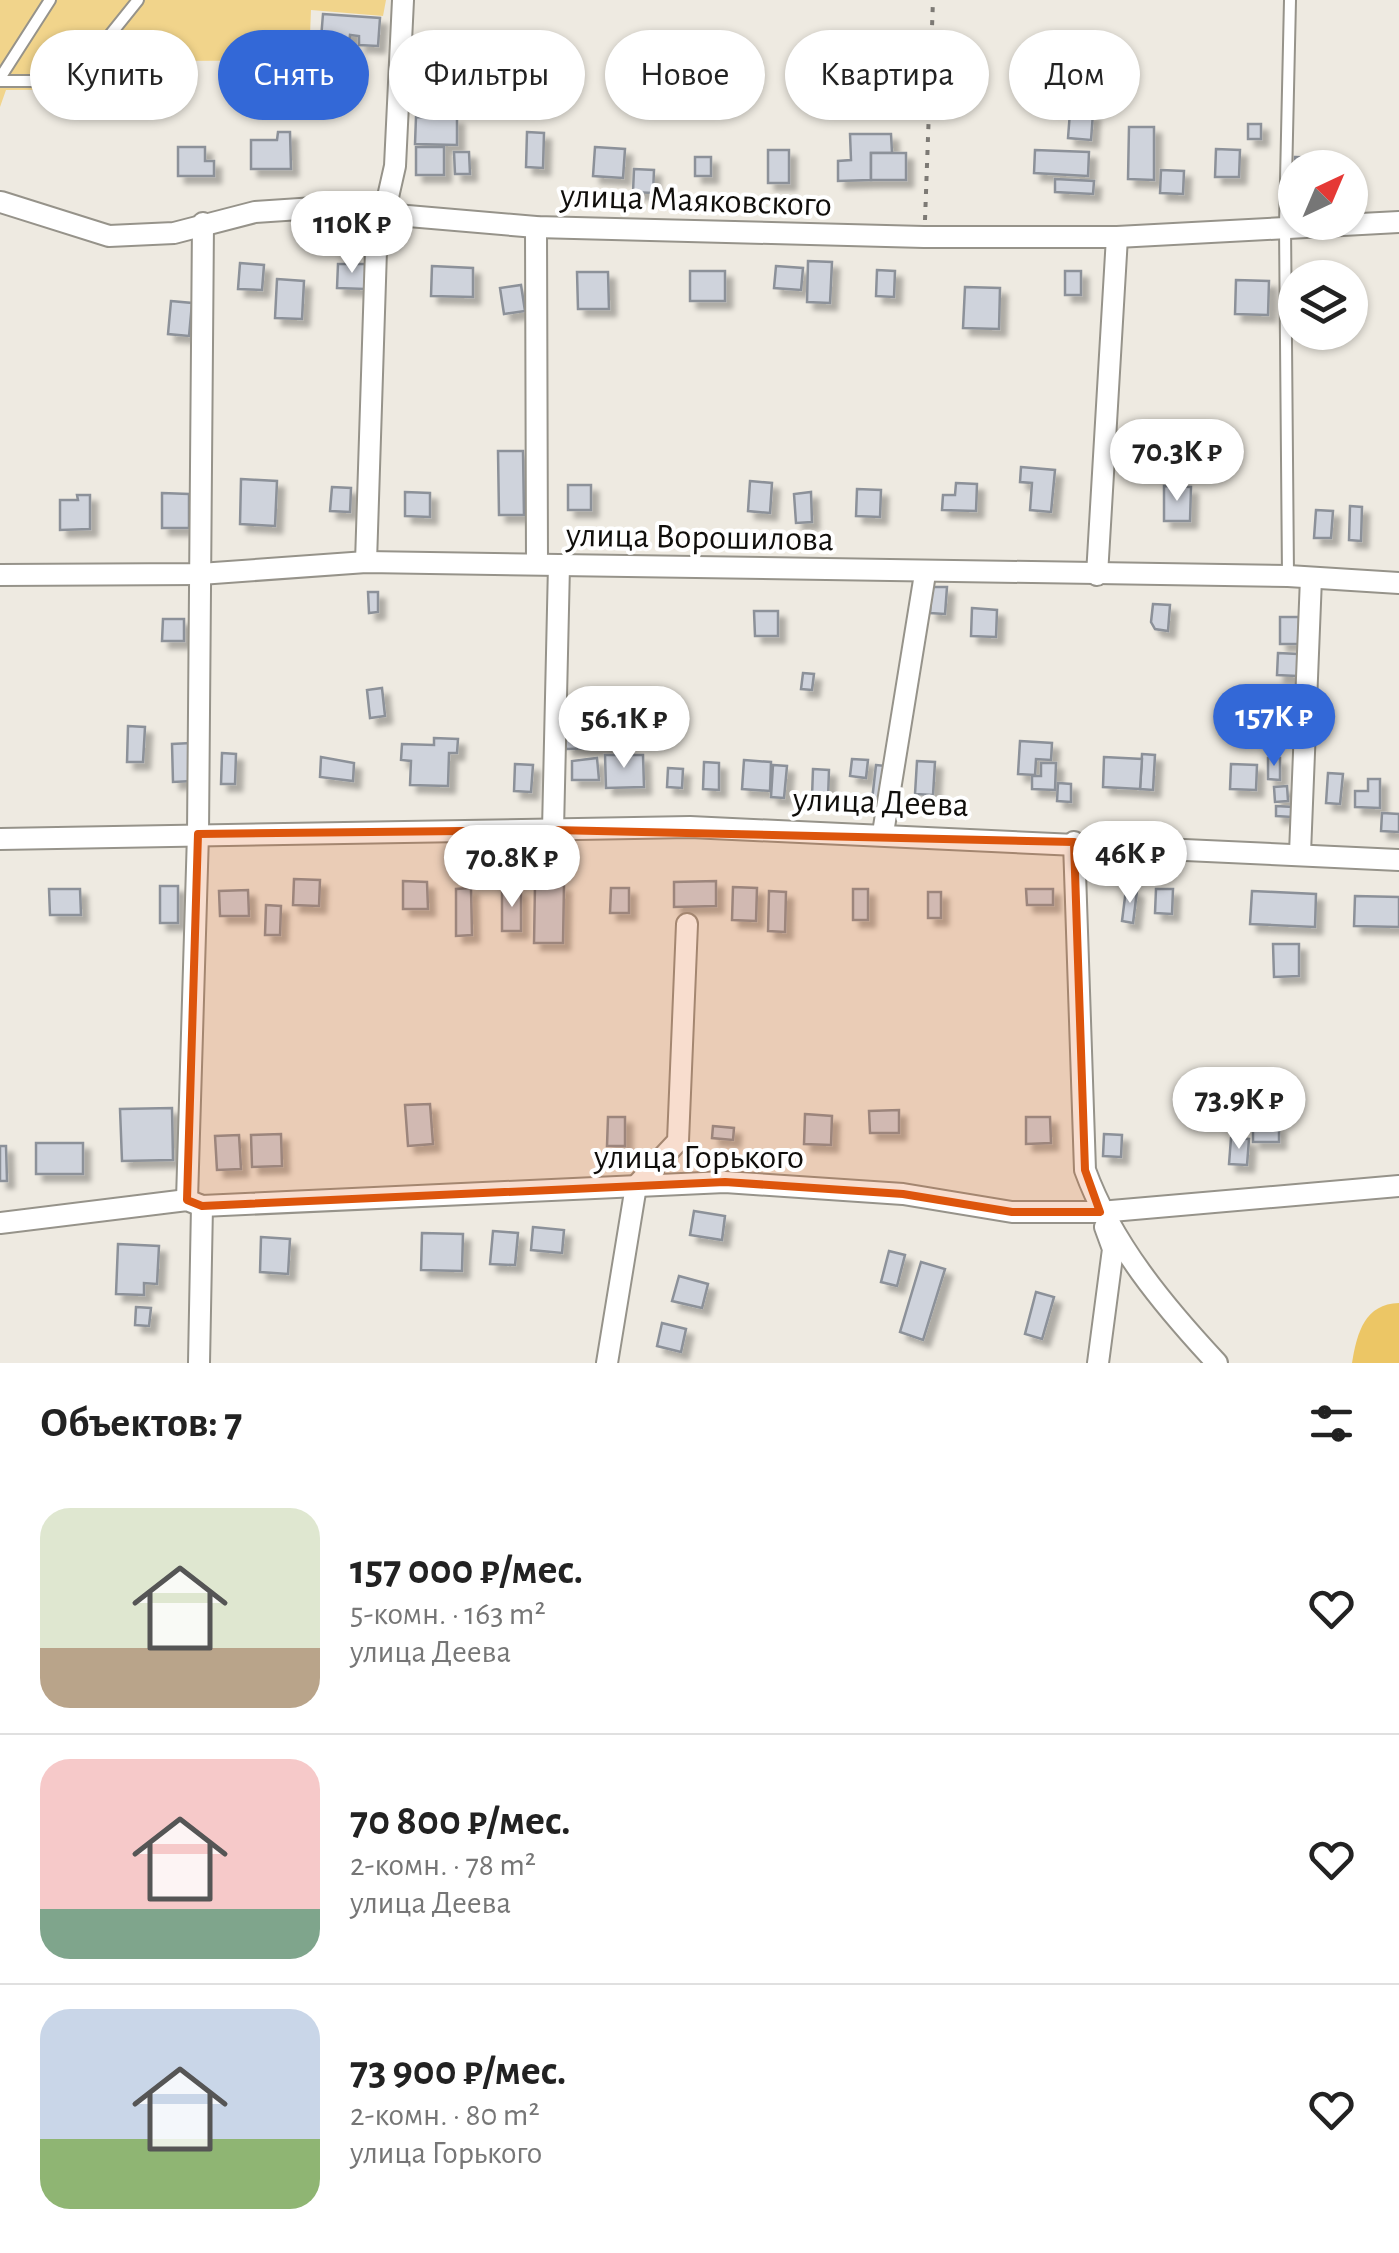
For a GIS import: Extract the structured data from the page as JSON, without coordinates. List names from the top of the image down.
{
  "streets": {
    "street": [
      "улица Маяковского",
      "улица Ворошилова",
      "улица Деева",
      "улица Горького"
    ]
  },
  "north": "top right",
  "page": {
    "chip": [
      "Купить",
      "Снять",
      "Фильтры",
      "Новое",
      "Квартира",
      "Дом"
    ],
    "price": [
      "110K ₽",
      "70.3K ₽",
      "157K ₽",
      "56.1K ₽",
      "46K ₽",
      "70.8K ₽",
      "73.9K ₽"
    ],
    "heading": "Объектов: 7",
    "list": [
      {
        "name": "157 000 ₽/мес.",
        "note": "5-комн. · 163 m² · улица Деева"
      },
      {
        "name": "70 800 ₽/мес.",
        "note": "2-комн. · 78 m² · улица Деева"
      },
      {
        "name": "73 900 ₽/мес.",
        "note": "2-комн. · 80 m² · улица Горького"
      }
    ]
  }
}
